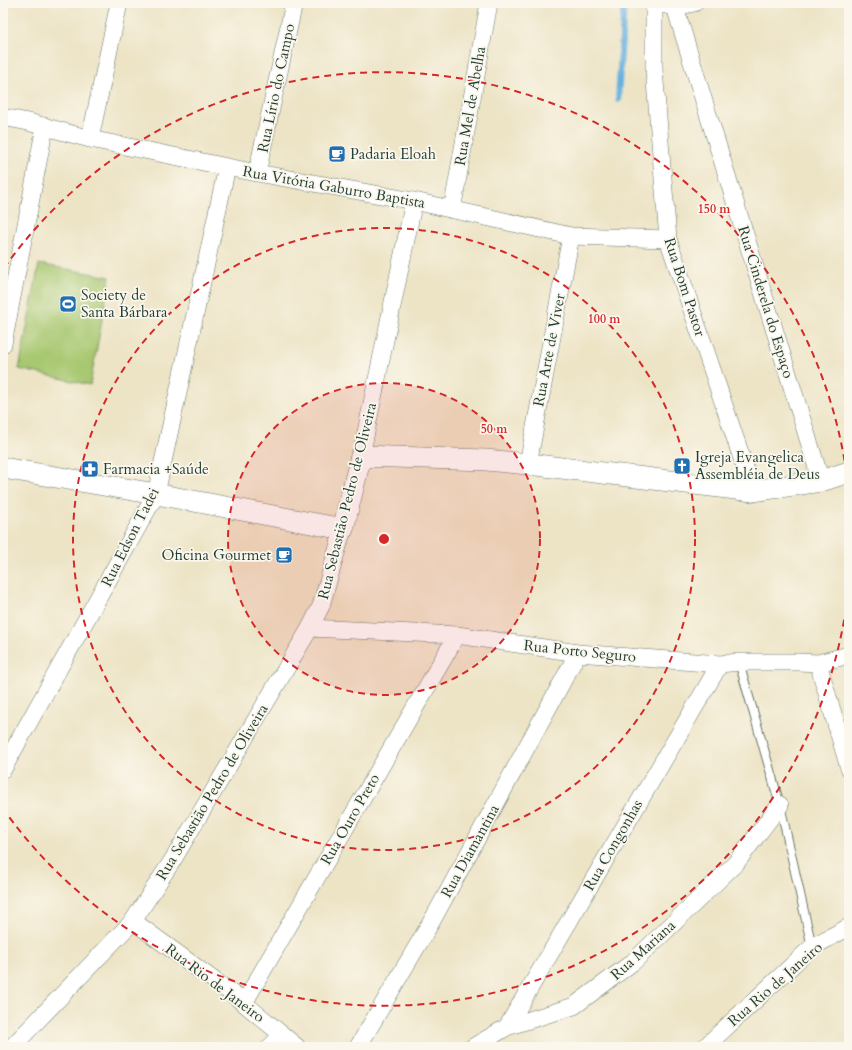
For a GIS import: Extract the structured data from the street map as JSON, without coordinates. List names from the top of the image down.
{
  "streets": {
    "street": [
      "Rua Lírio do Campo",
      "Rua Mel de Abelha",
      "Rua Vitória Gaburro Baptista",
      "Rua Bom Pastor",
      "Rua Cinderela do Espaço",
      "Rua Arte de Viver",
      "Rua Sebastião Pedro de Oliveira",
      "Rua Edson Tadei",
      "Rua Porto Seguro",
      "Rua Ouro Preto",
      "Rua Congonhas",
      "Rua Diamantina",
      "Rua Mariana",
      "Rua Rio de Janeiro"
    ]
  },
  "crossings": [
    ["Rua Lírio do Campo", "Rua Vitória Gaburro Baptista"],
    ["Rua Mel de Abelha", "Rua Vitória Gaburro Baptista"],
    ["Rua Vitória Gaburro Baptista", "Rua Bom Pastor"],
    ["Rua Vitória Gaburro Baptista", "Rua Arte de Viver"],
    ["Rua Vitória Gaburro Baptista", "Rua Sebastião Pedro de Oliveira"],
    ["Rua Vitória Gaburro Baptista", "Rua Edson Tadei"],
    ["Rua Sebastião Pedro de Oliveira", "Rua Porto Seguro"],
    ["Rua Sebastião Pedro de Oliveira", "Rua Rio de Janeiro"],
    ["Rua Porto Seguro", "Rua Ouro Preto"],
    ["Rua Porto Seguro", "Rua Congonhas"],
    ["Rua Porto Seguro", "Rua Diamantina"],
    ["Rua Ouro Preto", "Rua Rio de Janeiro"],
    ["Rua Congonhas", "Rua Mariana"]
  ],
  "places": {
    "cafe": ["Padaria Eloah", "Oficina Gourmet"],
    "sports": ["Society de Santa Bárbara"],
    "church": ["Igreja Evangelica Assembléia de Deus"],
    "pharmacy": ["Farmacia +Saúde"]
  },
  "rings": ["150 m", "100 m", "50 m"]
}
